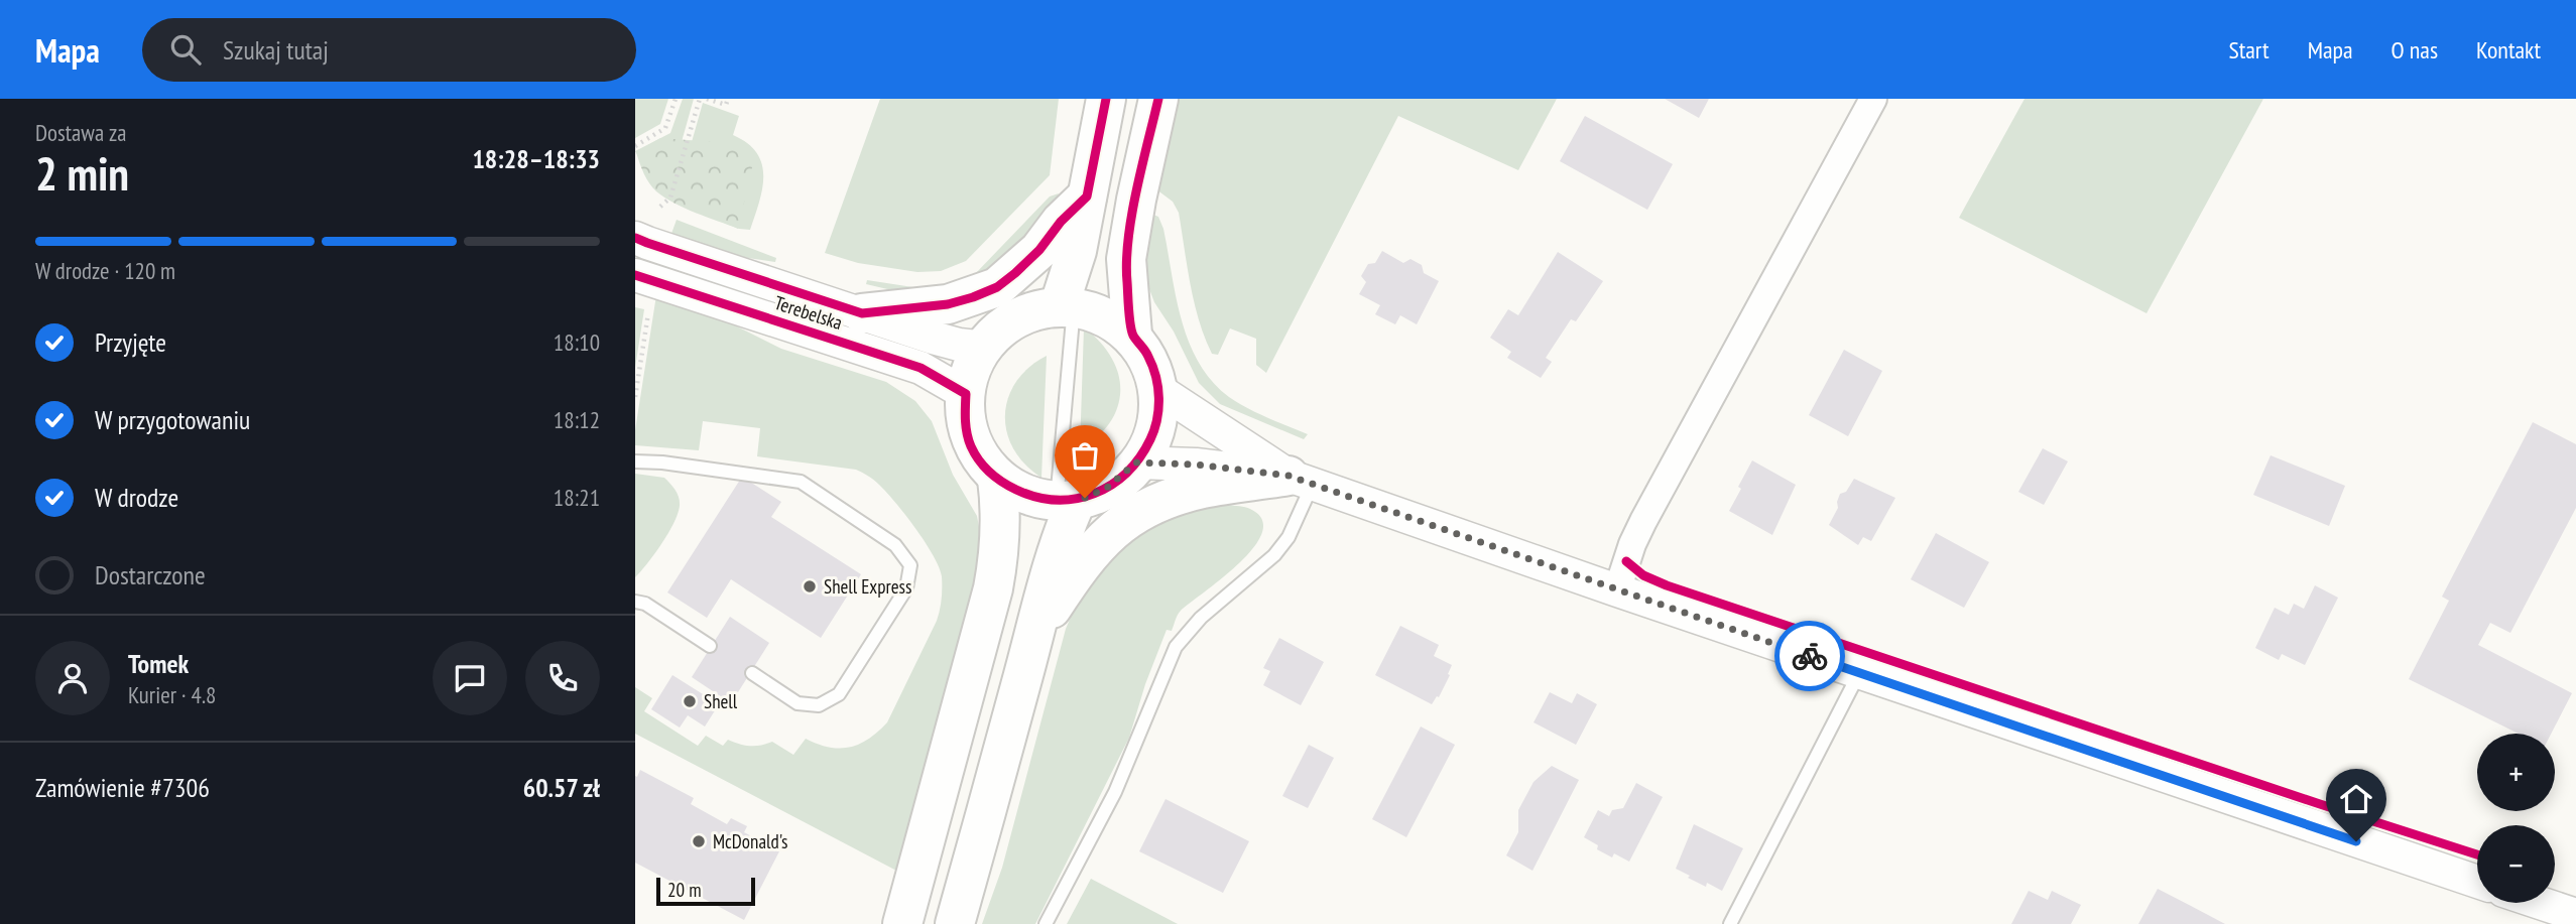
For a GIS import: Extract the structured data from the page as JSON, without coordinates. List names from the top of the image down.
{
  "streets": {
    "street": ["Terebelska"]
  },
  "places": ["Shell Express", "Shell", "McDonald's"],
  "scale_bar": "20 m",
  "page": {
    "header": "Mapa",
    "search": "Szukaj tutaj",
    "nav": [
      "Start",
      "Mapa",
      "O nas",
      "Kontakt"
    ],
    "heading": ["2 min", "Dostawa za", "18:28–18:33"],
    "panel": [
      "Tomek",
      "Kurier · 4.8",
      "Zamówienie #7306",
      "60.57 zł"
    ],
    "bar": "W drodze · 120 m",
    "list": [
      ["Przyjęte", "18:10"],
      ["W przygotowaniu", "18:12"],
      ["W drodze", "18:21"],
      "Dostarczone"
    ],
    "map_buttons": ["+", "−"],
    "scale": "20 m"
  }
}
